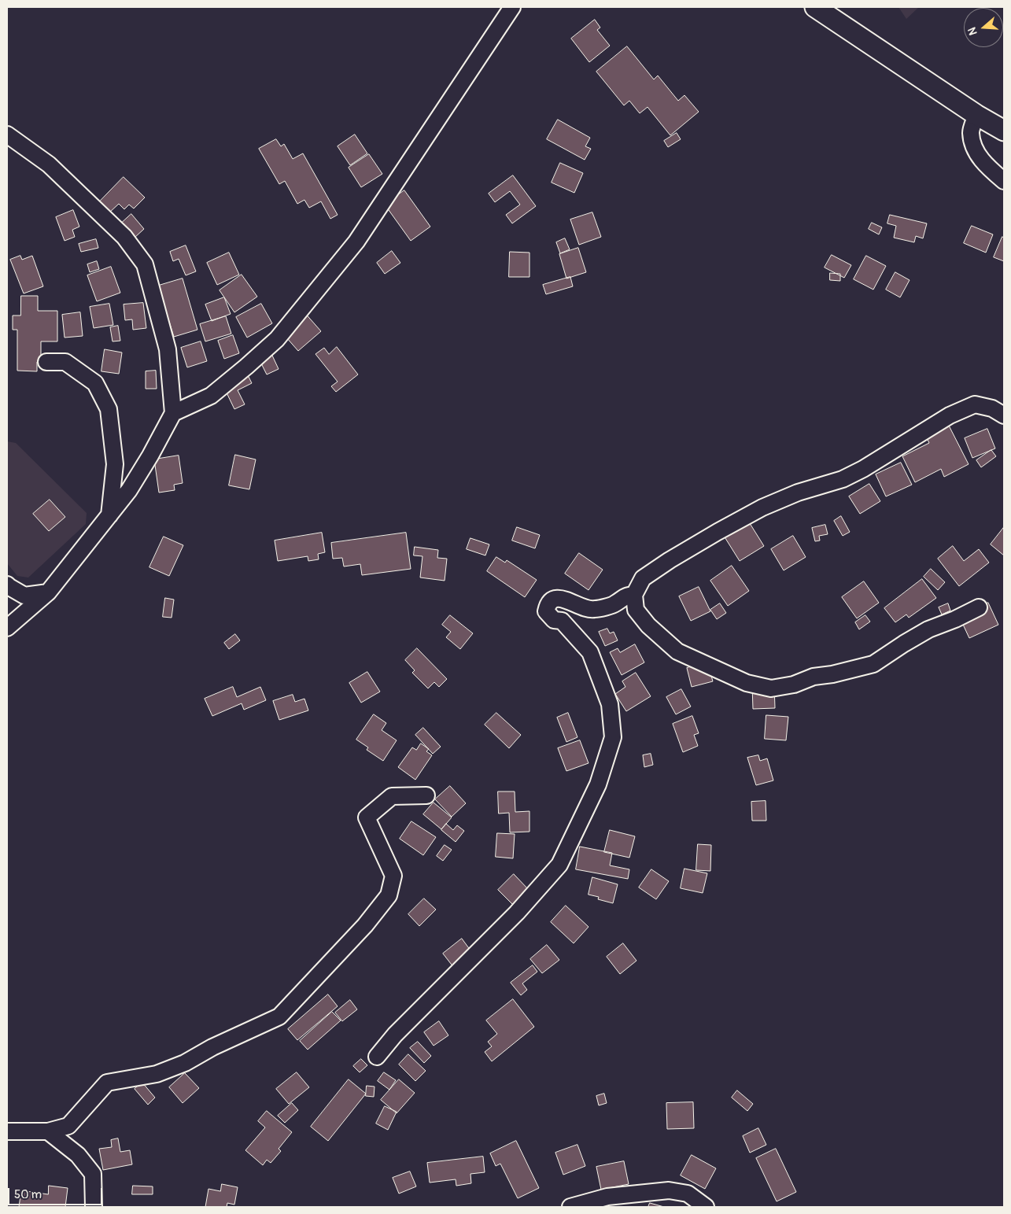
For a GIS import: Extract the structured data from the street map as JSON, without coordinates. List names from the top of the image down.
{
  "scale_bar": "50 m",
  "north": "left"
}
